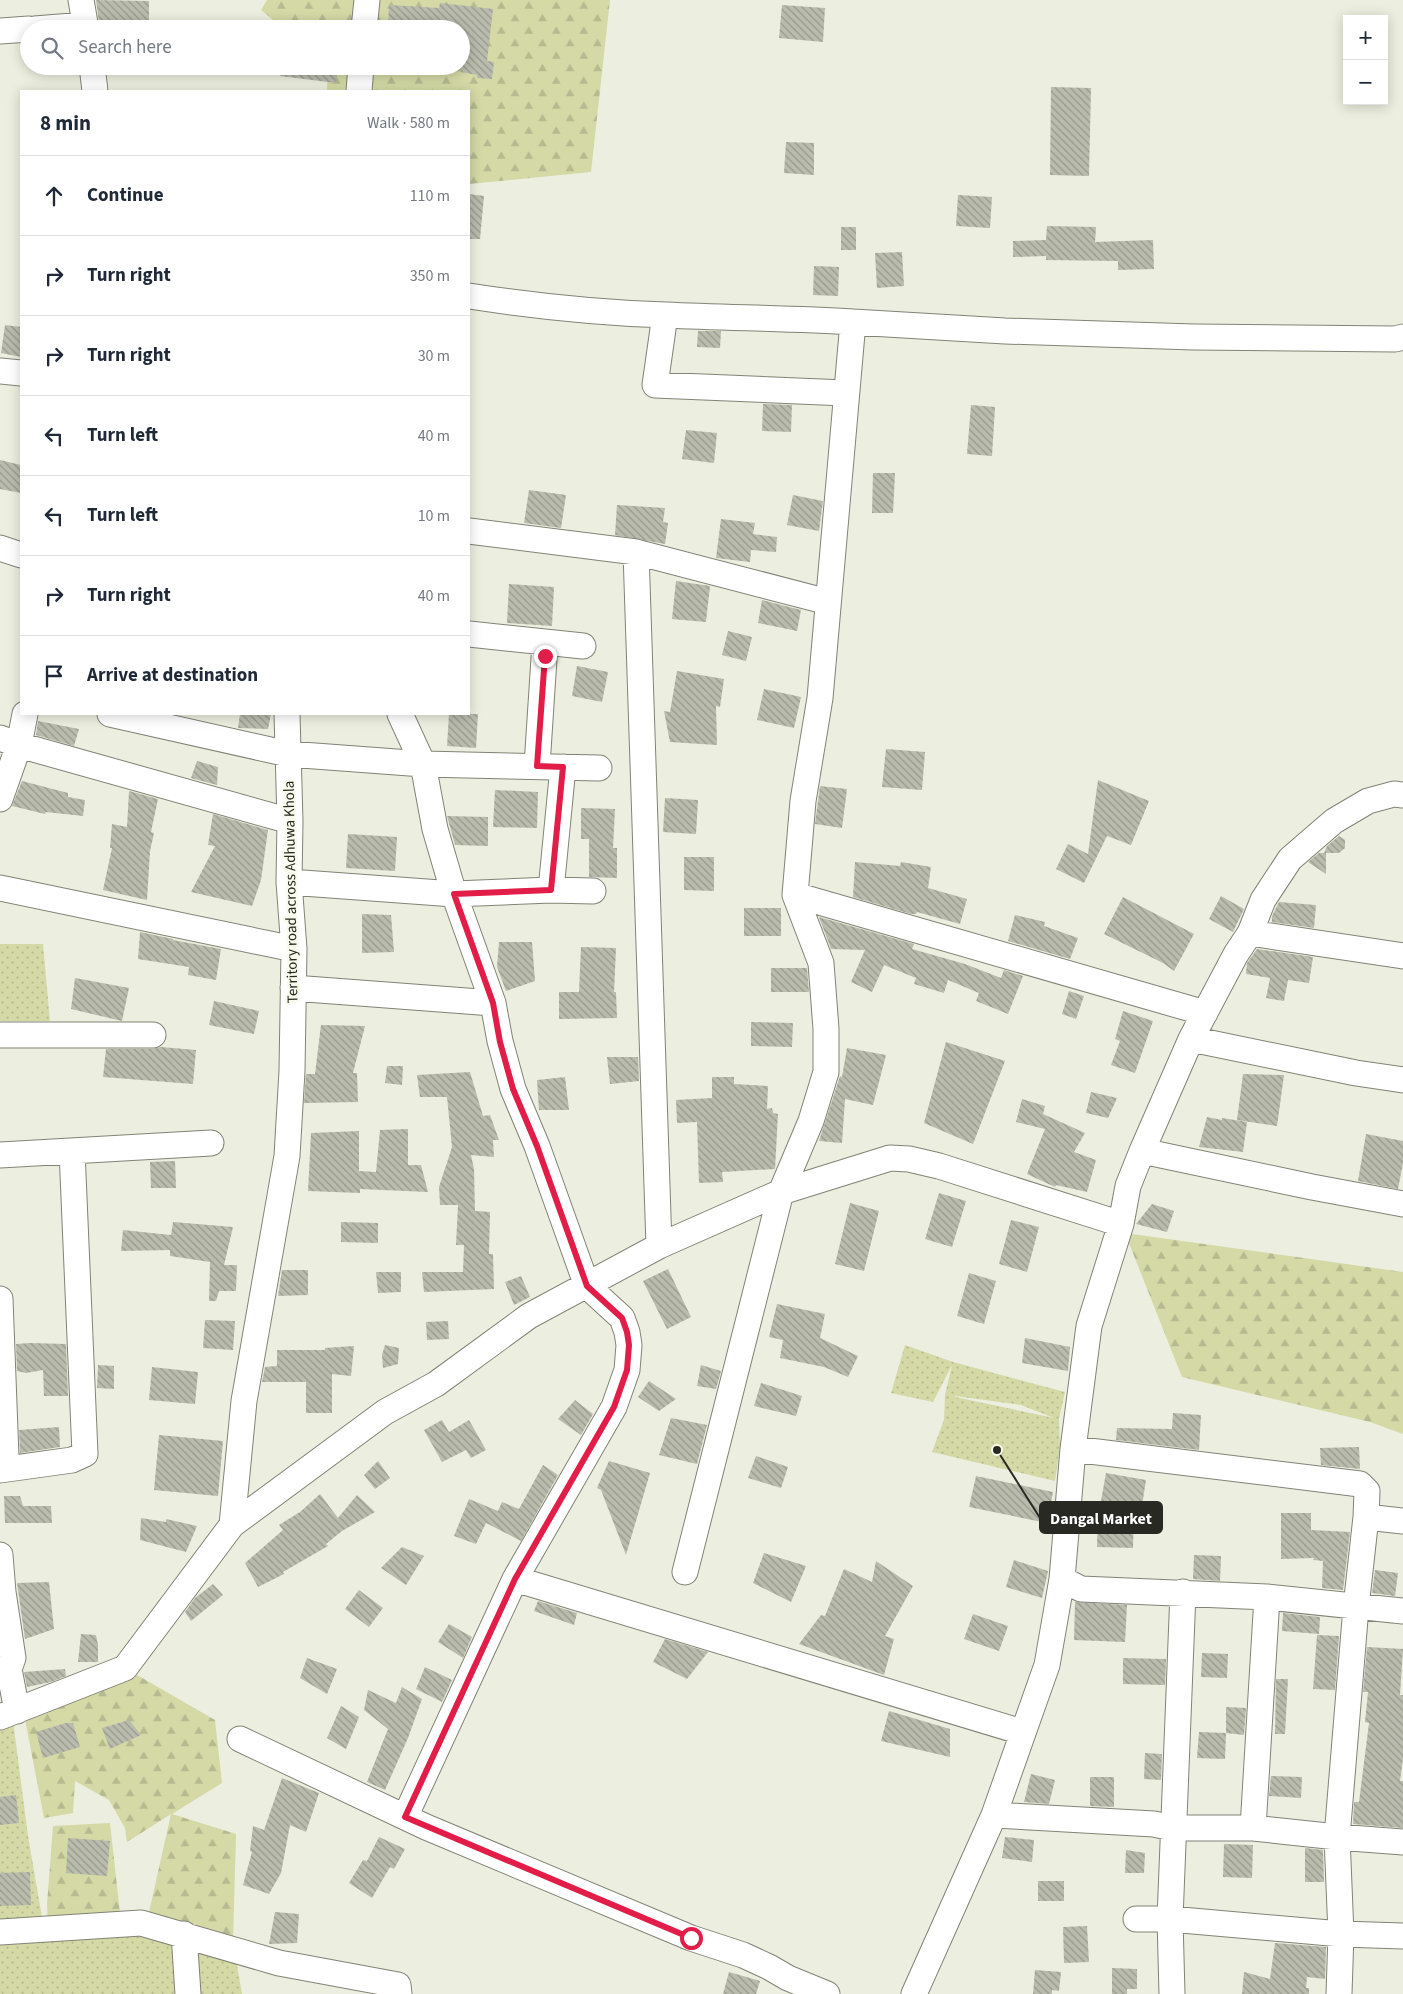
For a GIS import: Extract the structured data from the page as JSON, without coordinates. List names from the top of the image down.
{
  "streets": {
    "street": ["Territory road across Adhuwa Khola"]
  },
  "places": ["Dangal Market"],
  "page": {
    "map_buttons": ["+", "−"],
    "search": "Search here",
    "heading": ["8 min", "Walk · 580 m"],
    "list": [
      ["Continue", "110 m"],
      ["Turn right", "350 m"],
      ["Turn right", "30 m"],
      ["Turn left", "40 m"],
      ["Turn left", "10 m"],
      ["Turn right", "40 m"],
      "Arrive at destination"
    ]
  }
}
